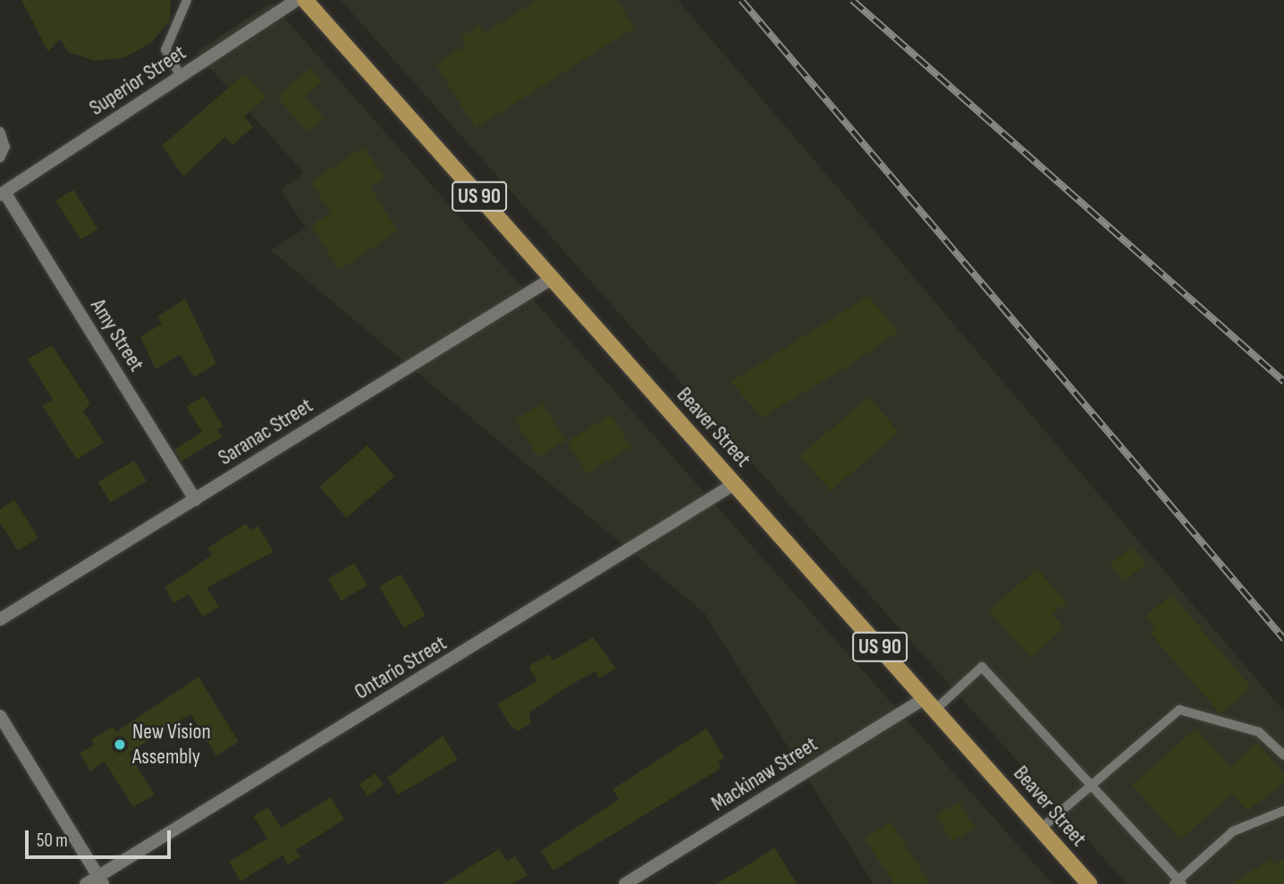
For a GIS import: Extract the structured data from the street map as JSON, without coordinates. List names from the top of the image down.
{
  "streets": {
    "main road": ["US 90", "Beaver Street"],
    "street": [
      "Superior Street",
      "Amy Street",
      "Saranac Street",
      "Ontario Street",
      "Mackinaw Street"
    ]
  },
  "crossings": [
    ["Superior Street", "Amy Street"],
    ["Amy Street", "Saranac Street"],
    ["Beaver Street", "Saranac Street"],
    ["Beaver Street", "Ontario Street"],
    ["Beaver Street", "Mackinaw Street"]
  ],
  "places": ["New Vision Assembly"],
  "scale_bar": "50 m"
}
